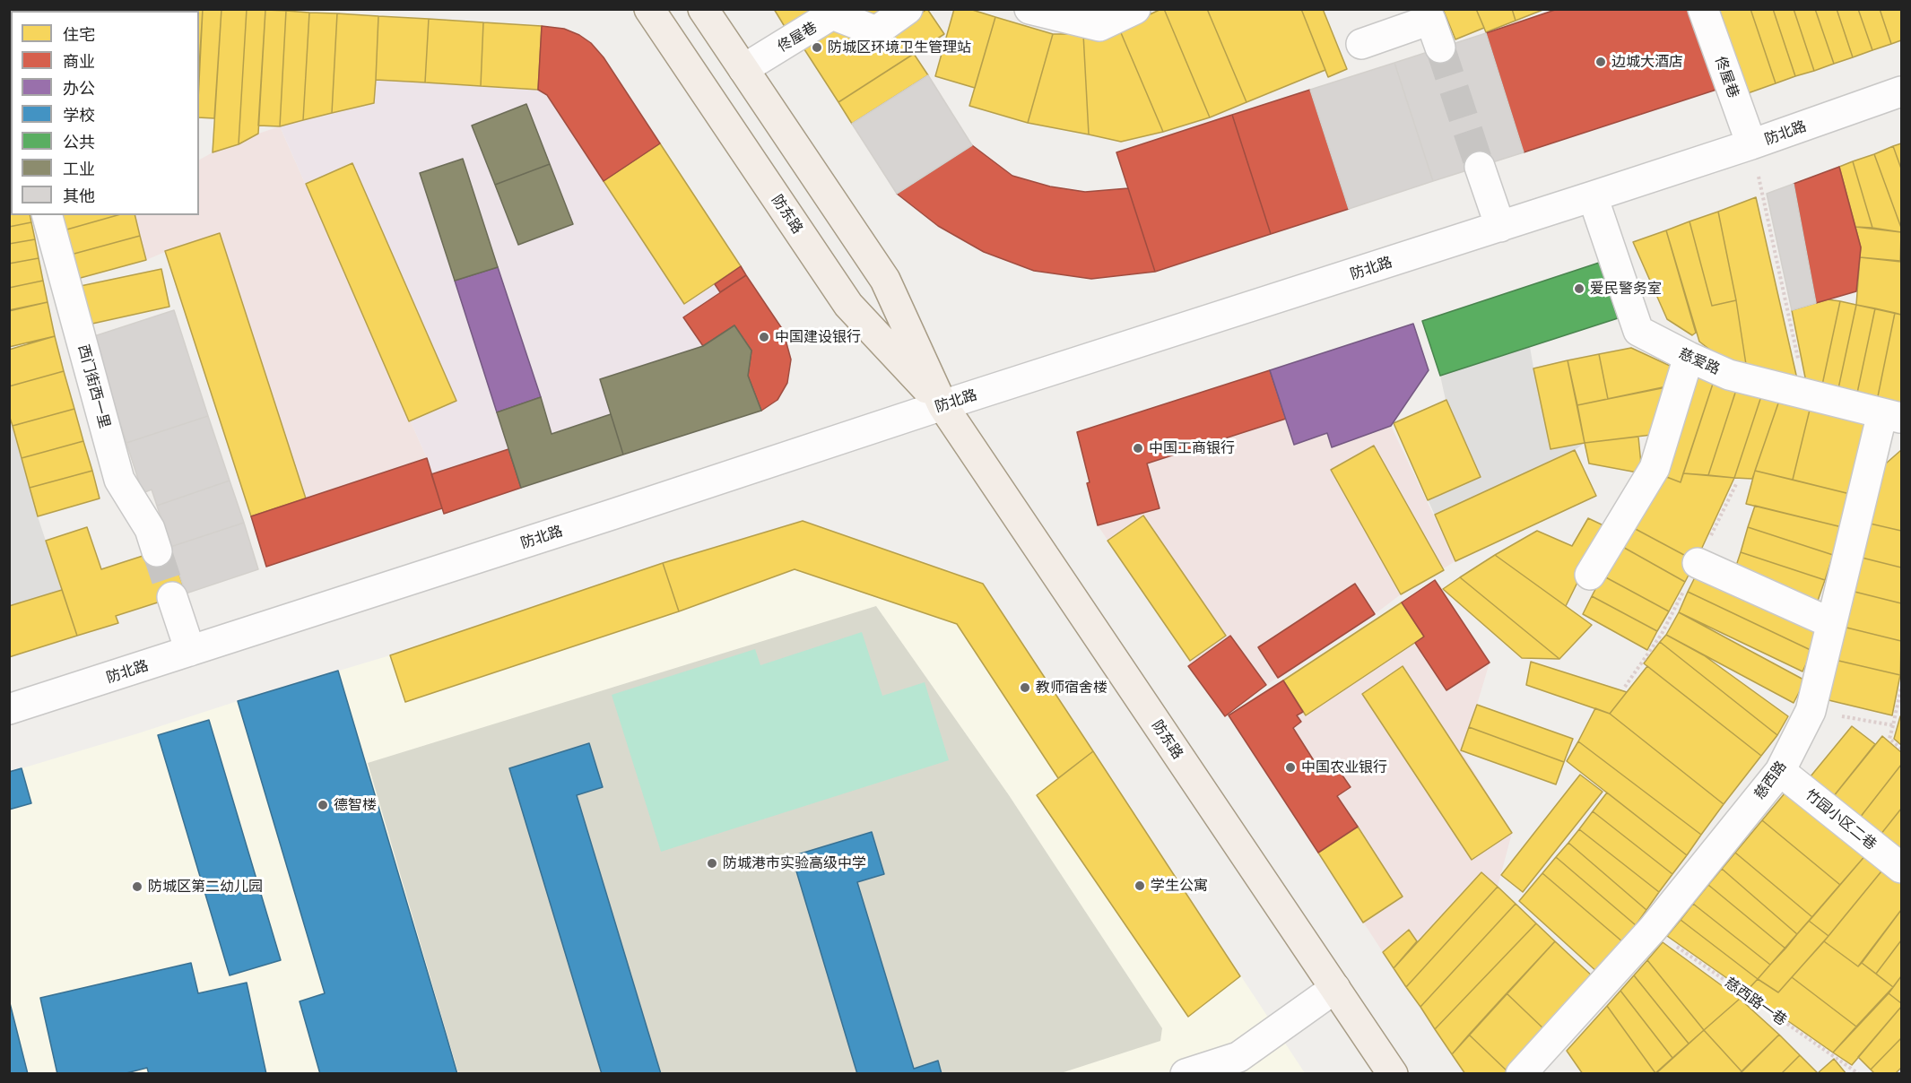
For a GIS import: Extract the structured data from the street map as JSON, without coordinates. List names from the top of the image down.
{
  "streets": {
    "main road": ["防东路"],
    "street": [
      "佟屋巷",
      "防北路",
      "慈爱路",
      "西门街西一里",
      "慈西路",
      "竹园小区二巷"
    ],
    "path": ["慈西路一巷"]
  },
  "crossings": [
    ["佟屋巷", "防北路"],
    ["佟屋巷", "防东路"],
    ["防北路", "防东路"],
    ["防北路", "慈爱路"],
    ["慈爱路", "慈西路"],
    ["慈西路", "竹园小区二巷"],
    ["慈西路", "慈西路一巷"]
  ],
  "places": [
    "防城区环境卫生管理站",
    "边城大酒店",
    "爱民警务室",
    "中国建设银行",
    "中国工商银行",
    "教师宿舍楼",
    "中国农业银行",
    "德智楼",
    "防城港市实验高级中学",
    "学生公寓",
    "防城区第二幼儿园"
  ],
  "legend": [
    "住宅",
    "商业",
    "办公",
    "学校",
    "公共",
    "工业",
    "其他"
  ]
}
